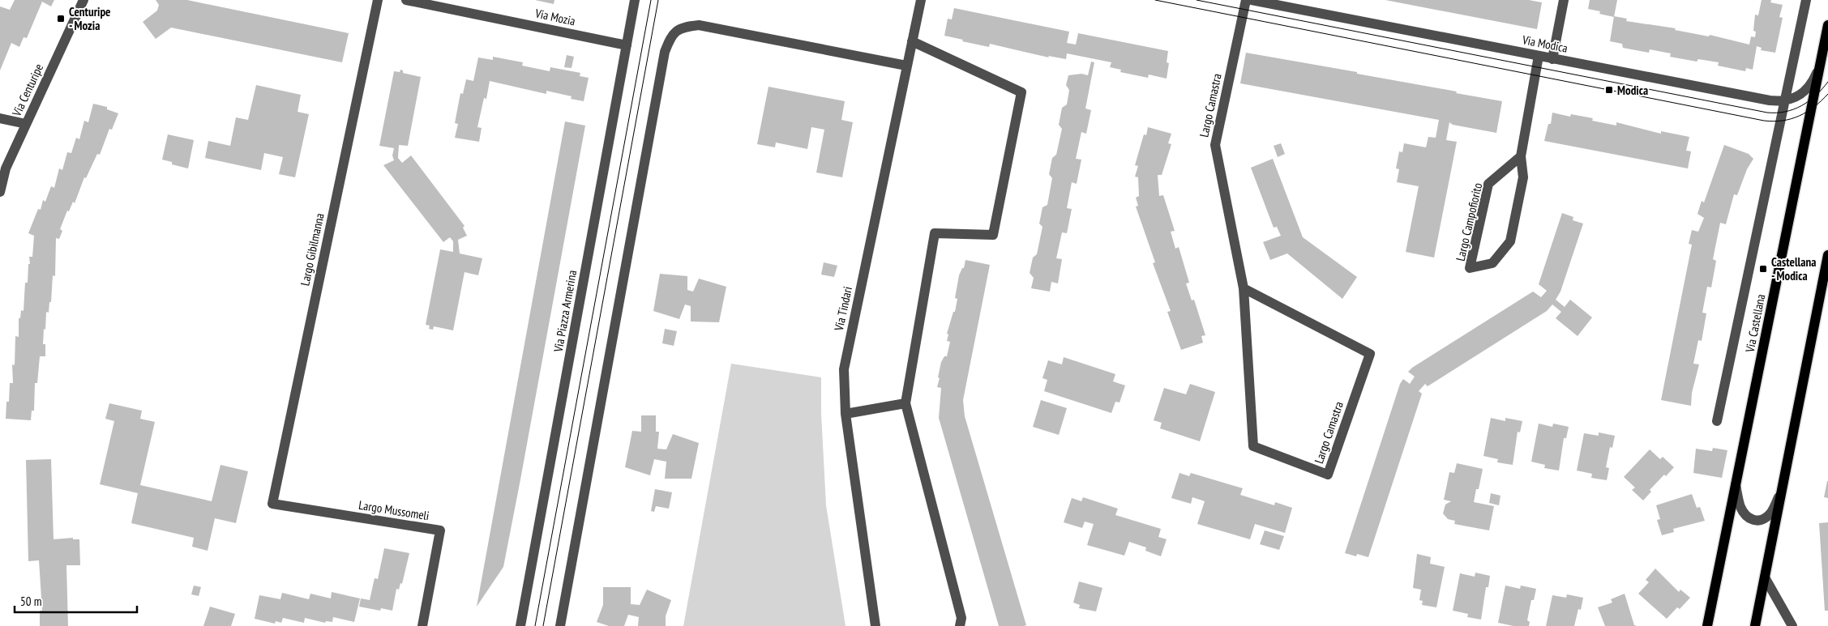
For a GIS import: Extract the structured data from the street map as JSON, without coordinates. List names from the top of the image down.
{
  "streets": {
    "main road": ["Via Castellana"],
    "street": [
      "Via Mozia",
      "Via Modica",
      "Via Centuripe",
      "Largo Camastra",
      "Largo Campofiorito",
      "Largo Gibilmanna",
      "Via Tindari",
      "Via Piazza Armerina",
      "Largo Mussomeli"
    ]
  },
  "crossings": [
    ["Via Mozia", "Via Piazza Armerina"],
    ["Via Modica", "Largo Camastra"],
    ["Via Modica", "Largo Campofiorito"],
    ["Via Modica", "Via Castellana"],
    ["Largo Gibilmanna", "Largo Mussomeli"]
  ],
  "places": {
    "transit": ["Centuripe - Mozia", "Modica", "Castellana - Modica"]
  },
  "scale_bar": "50 m"
}
